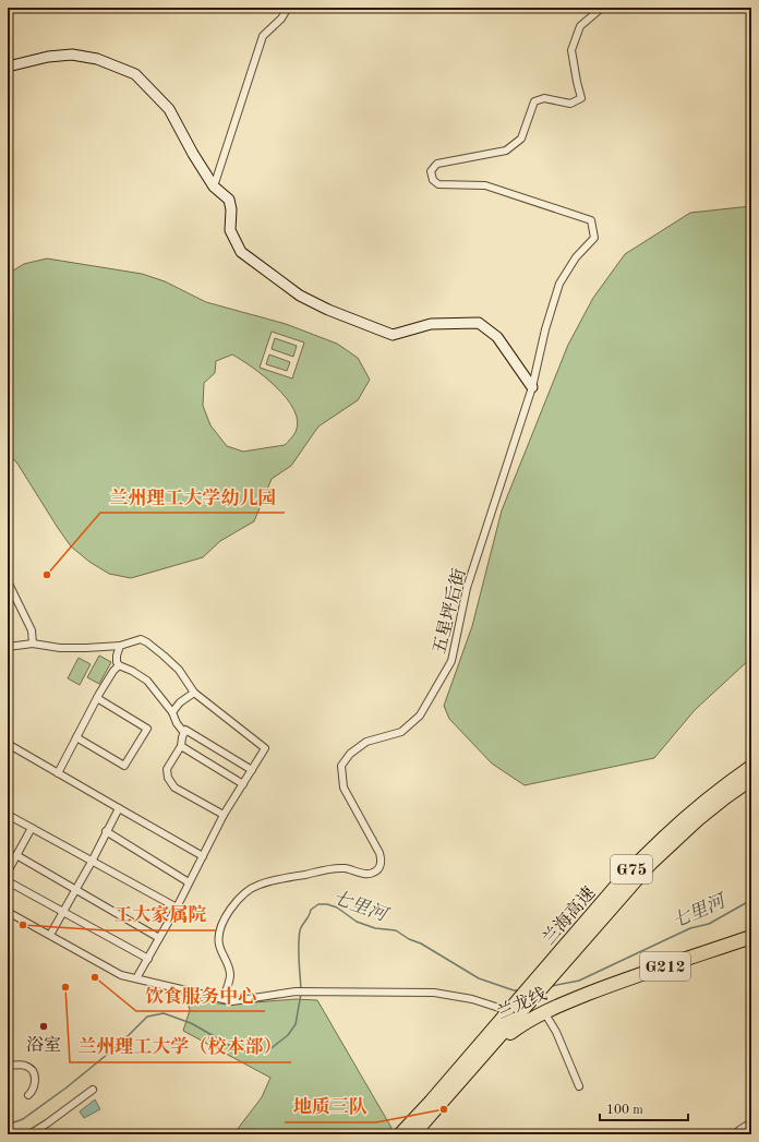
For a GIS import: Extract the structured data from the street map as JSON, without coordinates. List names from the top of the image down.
{
  "streets": {
    "highway": [
      "G75",
      "兰海高速",
      "G212",
      "兰龙线"
    ],
    "street": ["五星坪后街"]
  },
  "crossings": [
    ["兰海高速", "G212"],
    ["兰海高速", "兰龙线"],
    ["G212", "兰龙线"]
  ],
  "water": ["七里河"],
  "places": [
    "兰州理工大学幼儿园",
    "工大家属院",
    "饮食服务中心",
    "兰州理工大学（校本部）",
    "浴室",
    "地质三队"
  ],
  "scale_bar": "100 m"
}
